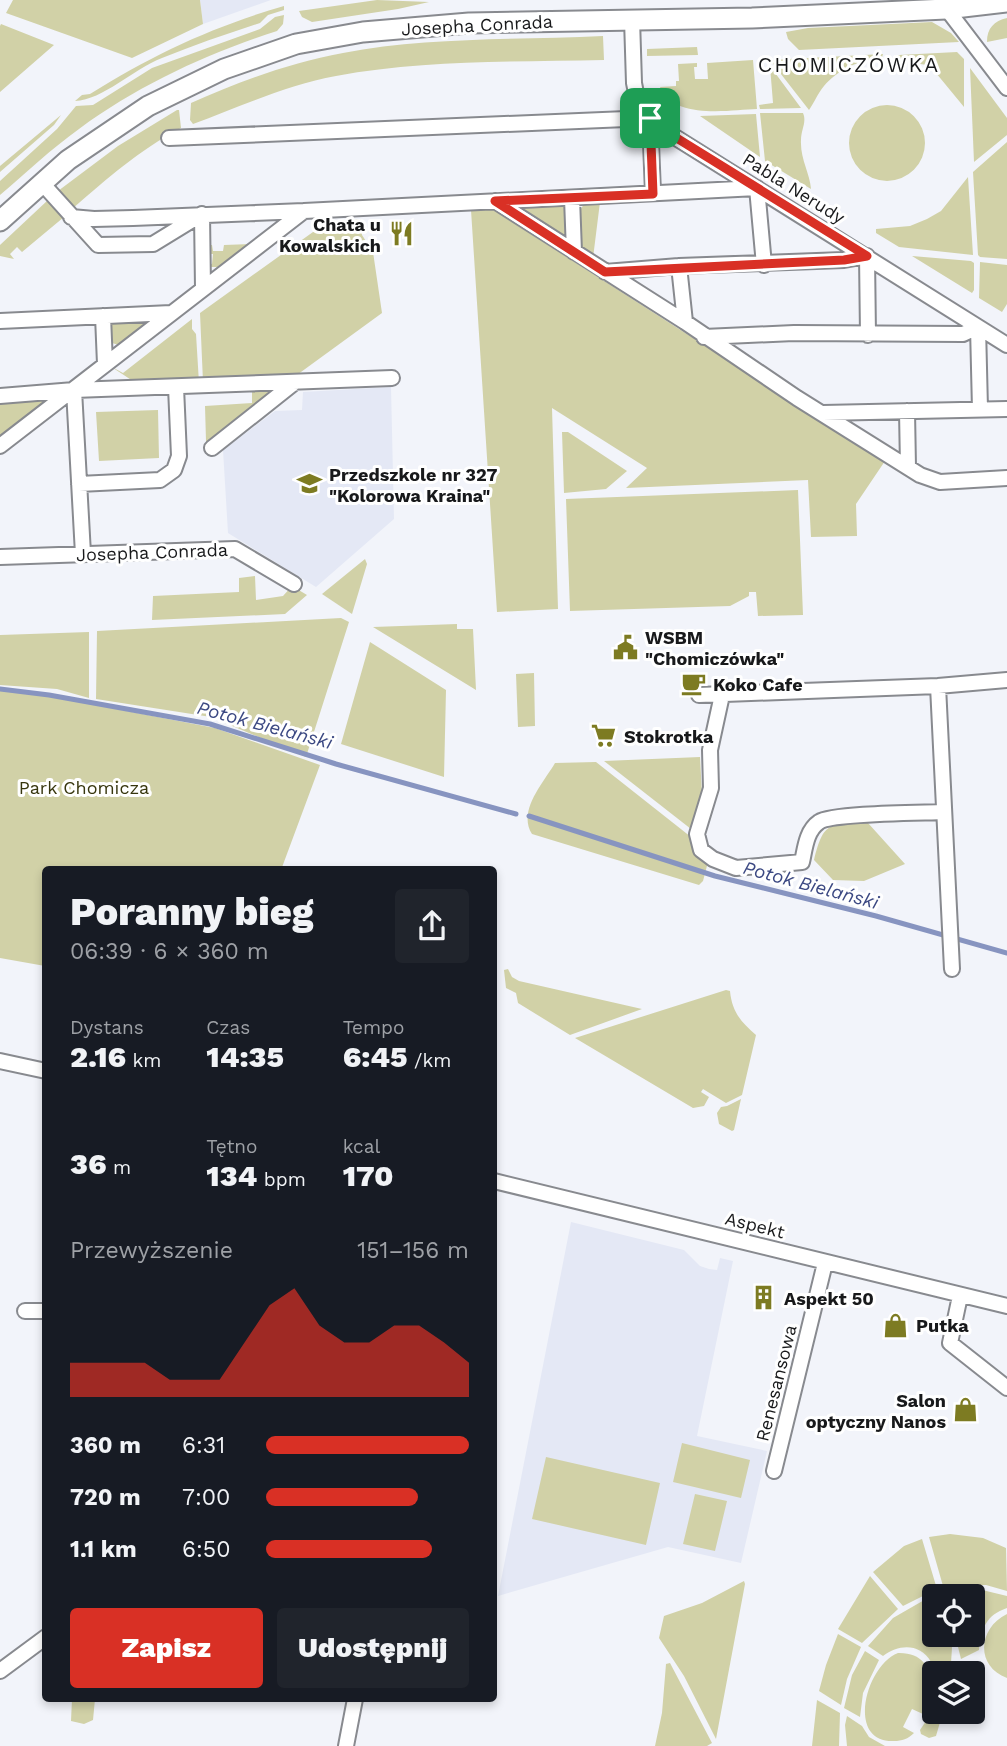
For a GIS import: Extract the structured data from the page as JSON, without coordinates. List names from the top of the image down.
{
  "streets": {
    "street": [
      "Josepha Conrada",
      "Pabla Nerudy",
      "Aspekt",
      "Renesansowa"
    ]
  },
  "crossings": [
    ["Josepha Conrada", "Pabla Nerudy"],
    ["Aspekt", "Renesansowa"]
  ],
  "districts": ["CHOMICZÓWKA"],
  "water": ["Potok Bielański"],
  "parks": ["Park Chomicza"],
  "places": {
    "restaurant": ["Chata u Kowalskich"],
    "school or university": ["Przedszkole nr 327 \"Kolorowa Kraina\""],
    "public building": ["WSBM \"Chomiczówka\""],
    "cafe": ["Koko Cafe"],
    "supermarket": ["Stokrotka"],
    "building": ["Aspekt 50"],
    "shop": ["Putka", "Salon optyczny Nanos"]
  },
  "page": {
    "heading": ["Poranny bieg", "06:39 · 6 × 360 m"],
    "stats": [
      ["Dystans", "2.16 km"],
      ["Czas", "14:35"],
      ["Tempo", "6:45 /km"],
      ["36 m"],
      ["Tętno", "134 bpm"],
      ["kcal", "170"]
    ],
    "chart": ["Przewyższenie", "151–156 m"],
    "list": [
      {
        "name": "360 m",
        "note": "6:31"
      },
      {
        "name": "720 m",
        "note": "7:00"
      },
      {
        "name": "1.1 km",
        "note": "6:50"
      }
    ],
    "buttons": ["Zapisz", "Udostępnij"]
  }
}
